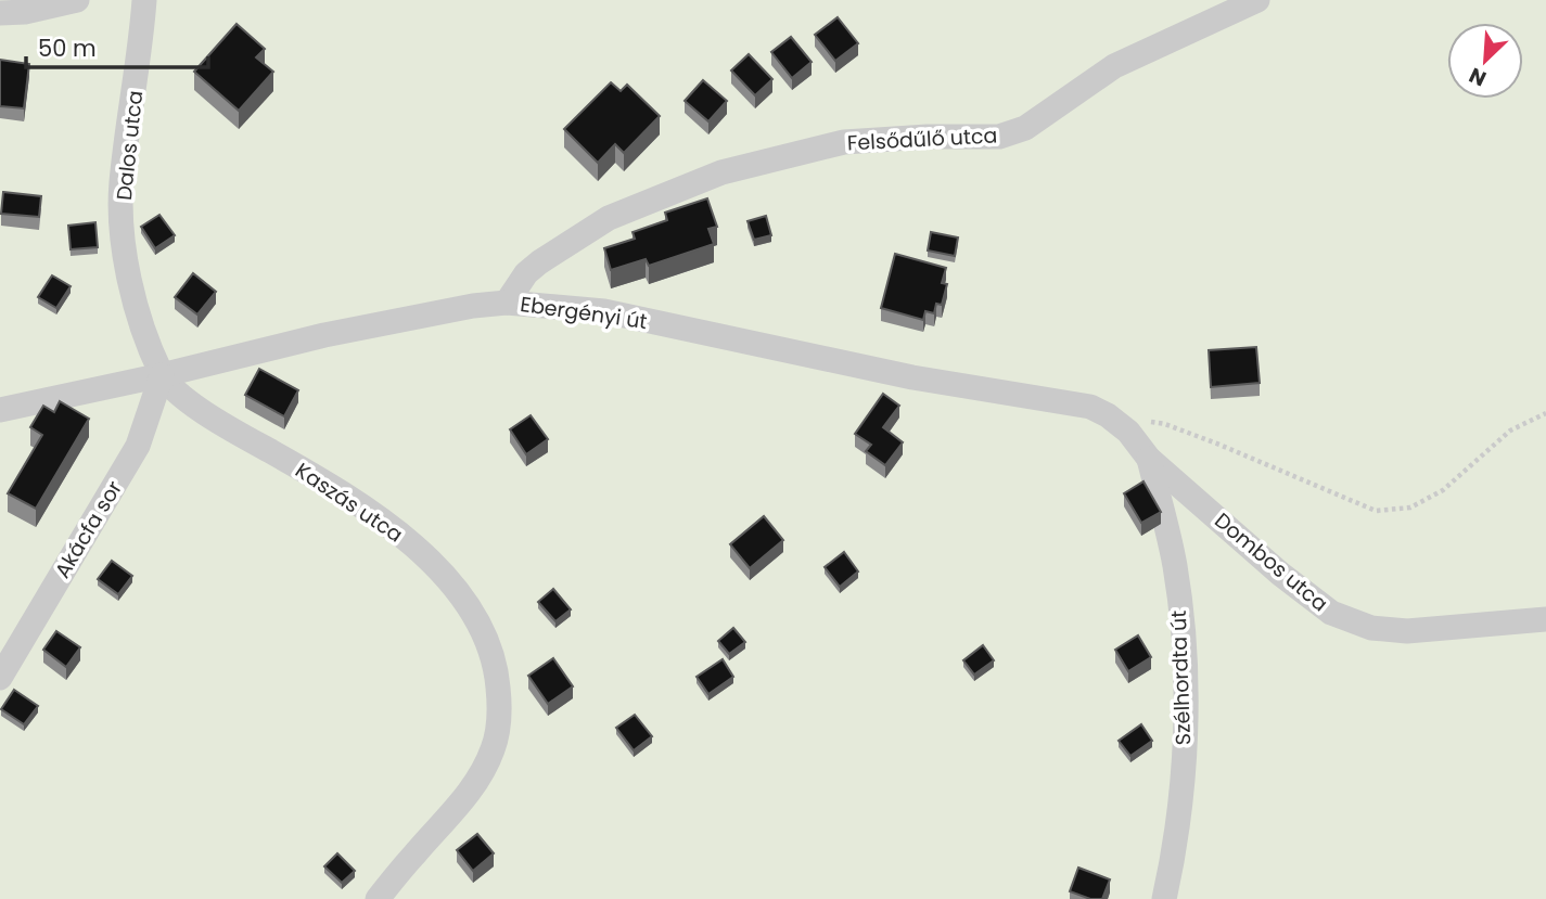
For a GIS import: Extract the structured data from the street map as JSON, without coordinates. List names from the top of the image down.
{
  "streets": {
    "street": [
      "Felsődűlő utca",
      "Dalos utca",
      "Ebergényi út",
      "Kaszás utca",
      "Akácfa sor",
      "Dombos utca",
      "Szélhordta út"
    ]
  },
  "crossings": [
    ["Felsődűlő utca", "Ebergényi út"],
    ["Dalos utca", "Ebergényi út"],
    ["Dalos utca", "Kaszás utca"],
    ["Dalos utca", "Akácfa sor"],
    ["Ebergényi út", "Kaszás utca"],
    ["Ebergényi út", "Akácfa sor"],
    ["Ebergényi út", "Dombos utca"],
    ["Ebergényi út", "Szélhordta út"],
    ["Kaszás utca", "Akácfa sor"],
    ["Dombos utca", "Szélhordta út"]
  ],
  "scale_bar": "50 m",
  "north": "bottom left"
}
